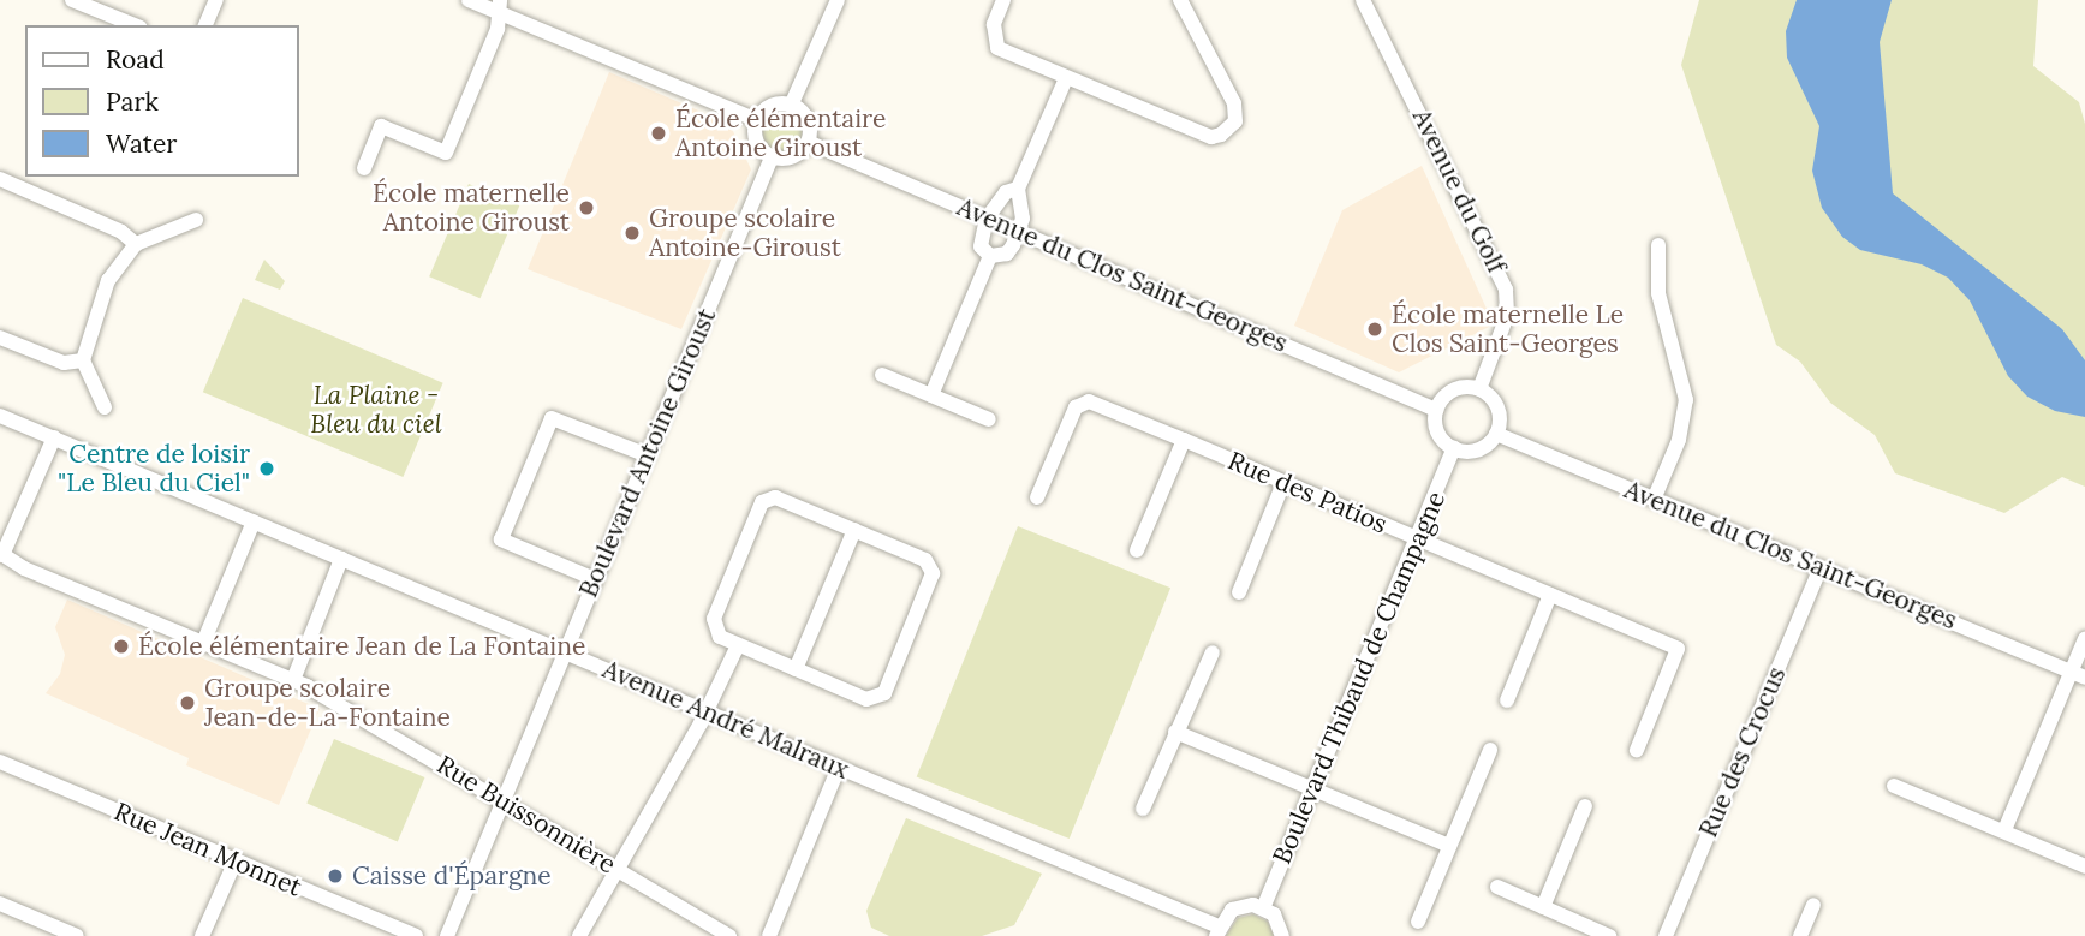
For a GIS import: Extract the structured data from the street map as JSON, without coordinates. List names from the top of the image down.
{
  "streets": {
    "street": [
      "Avenue du Golf",
      "Avenue du Clos Saint-Georges",
      "Boulevard Antoine Giroust",
      "Rue des Patios",
      "Boulevard Thibaud de Champagne",
      "Avenue André Malraux",
      "Rue des Crocus",
      "Rue Buissonnière",
      "Rue Jean Monnet"
    ]
  },
  "crossings": [
    ["Avenue du Golf", "Avenue du Clos Saint-Georges"],
    ["Avenue du Golf", "Boulevard Thibaud de Champagne"],
    ["Avenue du Clos Saint-Georges", "Boulevard Antoine Giroust"],
    ["Avenue du Clos Saint-Georges", "Boulevard Thibaud de Champagne"],
    ["Avenue du Clos Saint-Georges", "Rue des Crocus"],
    ["Boulevard Antoine Giroust", "Avenue André Malraux"],
    ["Boulevard Antoine Giroust", "Rue Buissonnière"],
    ["Rue des Patios", "Boulevard Thibaud de Champagne"]
  ],
  "parks": ["La Plaine - Bleu du ciel"],
  "places": [
    "École élémentaire Antoine Giroust",
    "École maternelle Antoine Giroust",
    "Groupe scolaire Antoine-Giroust",
    "École maternelle Le Clos Saint-Georges",
    "Centre de loisir \"Le Bleu du Ciel\"",
    "École élémentaire Jean de La Fontaine",
    "Groupe scolaire Jean-de-La-Fontaine",
    "Caisse d'Épargne"
  ],
  "legend": ["Road", "Park", "Water"]
}
